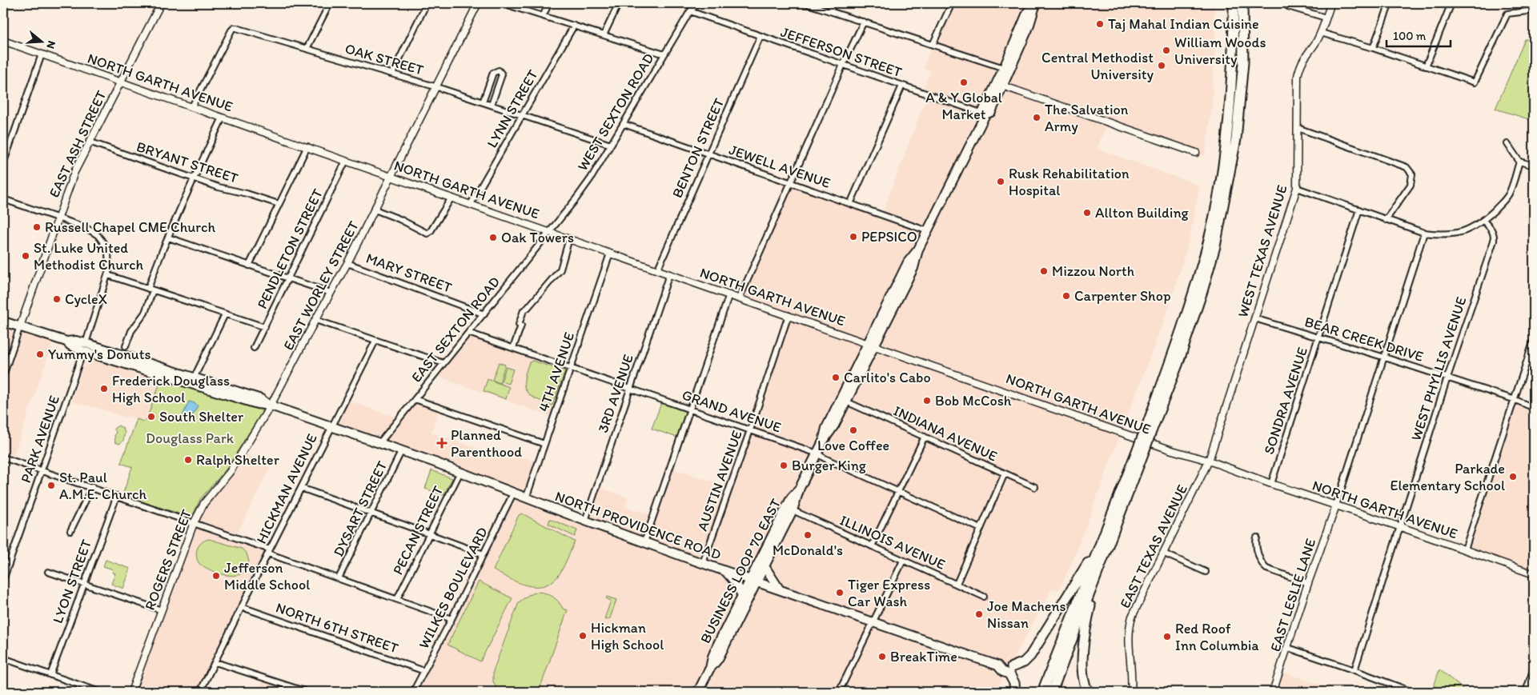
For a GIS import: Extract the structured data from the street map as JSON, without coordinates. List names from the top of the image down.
{
  "streets": {
    "main road": ["NORTH PROVIDENCE ROAD", "BUSINESS LOOP 70 EAST"],
    "street": [
      "JEFFERSON STREET",
      "OAK STREET",
      "NORTH GARTH AVENUE",
      "LYNN STREET",
      "WEST SEXTON ROAD",
      "EAST ASH STREET",
      "BENTON STREET",
      "BRYANT STREET",
      "JEWELL AVENUE",
      "PENDLETON STREET",
      "WEST TEXAS AVENUE",
      "MARY STREET",
      "EAST WORLEY STREET",
      "EAST SEXTON ROAD",
      "BEAR CREEK DRIVE",
      "WEST PHYLLIS AVENUE",
      "4TH AVENUE",
      "3RD AVENUE",
      "SONDRA AVENUE",
      "GRAND AVENUE",
      "INDIANA AVENUE",
      "PARK AVENUE",
      "AUSTIN AVENUE",
      "HICKMAN AVENUE",
      "DYSART STREET",
      "PECAN STREET",
      "ILLINOIS AVENUE",
      "EAST TEXAS AVENUE",
      "ROGERS STREET",
      "LYON STREET",
      "WILKES BOULEVARD",
      "EAST LESLIE LANE",
      "NORTH 6TH STREET"
    ]
  },
  "crossings": [
    ["JEFFERSON STREET", "WEST SEXTON ROAD"],
    ["JEFFERSON STREET", "BENTON STREET"],
    ["OAK STREET", "NORTH GARTH AVENUE"],
    ["OAK STREET", "LYNN STREET"],
    ["OAK STREET", "WEST SEXTON ROAD"],
    ["OAK STREET", "EAST WORLEY STREET"],
    ["NORTH GARTH AVENUE", "LYNN STREET"],
    ["NORTH GARTH AVENUE", "WEST SEXTON ROAD"],
    ["NORTH GARTH AVENUE", "EAST ASH STREET"],
    ["NORTH GARTH AVENUE", "BENTON STREET"],
    ["NORTH GARTH AVENUE", "PENDLETON STREET"],
    ["NORTH GARTH AVENUE", "WEST TEXAS AVENUE"],
    ["NORTH GARTH AVENUE", "EAST WORLEY STREET"],
    ["NORTH GARTH AVENUE", "EAST SEXTON ROAD"],
    ["NORTH GARTH AVENUE", "WEST PHYLLIS AVENUE"],
    ["NORTH GARTH AVENUE", "4TH AVENUE"],
    ["NORTH GARTH AVENUE", "3RD AVENUE"],
    ["NORTH GARTH AVENUE", "SONDRA AVENUE"],
    ["NORTH GARTH AVENUE", "AUSTIN AVENUE"],
    ["NORTH GARTH AVENUE", "EAST TEXAS AVENUE"],
    ["NORTH GARTH AVENUE", "BUSINESS LOOP 70 EAST"],
    ["NORTH GARTH AVENUE", "EAST LESLIE LANE"],
    ["WEST SEXTON ROAD", "JEWELL AVENUE"],
    ["WEST SEXTON ROAD", "EAST SEXTON ROAD"],
    ["EAST ASH STREET", "BRYANT STREET"],
    ["EAST ASH STREET", "PARK AVENUE"],
    ["EAST ASH STREET", "NORTH PROVIDENCE ROAD"],
    ["BENTON STREET", "JEWELL AVENUE"],
    ["WEST TEXAS AVENUE", "BEAR CREEK DRIVE"],
    ["WEST TEXAS AVENUE", "EAST TEXAS AVENUE"],
    ["MARY STREET", "EAST WORLEY STREET"],
    ["MARY STREET", "EAST SEXTON ROAD"],
    ["EAST WORLEY STREET", "NORTH PROVIDENCE ROAD"],
    ["EAST WORLEY STREET", "ROGERS STREET"],
    ["EAST SEXTON ROAD", "GRAND AVENUE"],
    ["EAST SEXTON ROAD", "NORTH PROVIDENCE ROAD"],
    ["BEAR CREEK DRIVE", "WEST PHYLLIS AVENUE"],
    ["BEAR CREEK DRIVE", "SONDRA AVENUE"],
    ["4TH AVENUE", "GRAND AVENUE"],
    ["4TH AVENUE", "NORTH PROVIDENCE ROAD"],
    ["3RD AVENUE", "GRAND AVENUE"],
    ["3RD AVENUE", "NORTH PROVIDENCE ROAD"],
    ["GRAND AVENUE", "AUSTIN AVENUE"],
    ["GRAND AVENUE", "BUSINESS LOOP 70 EAST"],
    ["INDIANA AVENUE", "BUSINESS LOOP 70 EAST"],
    ["PARK AVENUE", "NORTH PROVIDENCE ROAD"],
    ["AUSTIN AVENUE", "NORTH PROVIDENCE ROAD"],
    ["HICKMAN AVENUE", "NORTH PROVIDENCE ROAD"],
    ["HICKMAN AVENUE", "NORTH 6TH STREET"],
    ["DYSART STREET", "NORTH PROVIDENCE ROAD"],
    ["NORTH PROVIDENCE ROAD", "PECAN STREET"],
    ["NORTH PROVIDENCE ROAD", "ROGERS STREET"],
    ["NORTH PROVIDENCE ROAD", "BUSINESS LOOP 70 EAST"],
    ["NORTH PROVIDENCE ROAD", "WILKES BOULEVARD"],
    ["ILLINOIS AVENUE", "BUSINESS LOOP 70 EAST"],
    ["WILKES BOULEVARD", "NORTH 6TH STREET"]
  ],
  "parks": ["Douglass Park"],
  "places": {
    "other": [
      "Taj Mahal Indian Cuisine",
      "William Woods University",
      "Central Methodist University",
      "A & Y Global Market",
      "The Salvation Army",
      "Rusk Rehabilitation Hospital",
      "Allton Building",
      "Russell Chapel CME Church",
      "PEPSICO",
      "Oak Towers",
      "St. Luke United Methodist Church",
      "Mizzou North",
      "Carpenter Shop",
      "CycleX",
      "Yummy's Donuts",
      "Carlito's Cabo",
      "Frederick Douglass High School",
      "Bob McCosh",
      "South Shelter",
      "Love Coffee",
      "Ralph Shelter",
      "Burger King",
      "Parkade Elementary School",
      "St. Paul A.M.E. Church",
      "McDonald's",
      "Jefferson Middle School",
      "Tiger Express Car Wash",
      "Joe Machens Nissan",
      "Hickman High School",
      "Red Roof Inn Columbia",
      "BreakTime"
    ],
    "health": ["Planned Parenthood"]
  },
  "scale_bar": "100 m",
  "north": "right"
}
